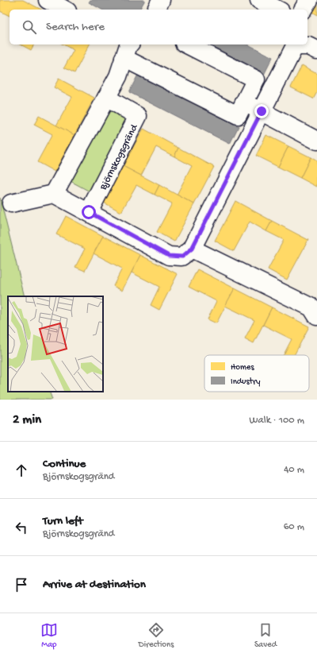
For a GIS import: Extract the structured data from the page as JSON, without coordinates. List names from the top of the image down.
{
  "streets": {
    "street": ["Björnskogsgränd"]
  },
  "legend": ["Homes", "Industry"],
  "page": {
    "search": "Search here",
    "heading": ["2 min", "Walk · 100 m"],
    "list": [
      ["Continue", "Björnskogsgränd", "40 m"],
      ["Turn left", "Björnskogsgränd", "60 m"],
      "Arrive at destination"
    ],
    "nav": ["Map", "Directions", "Saved"]
  }
}
